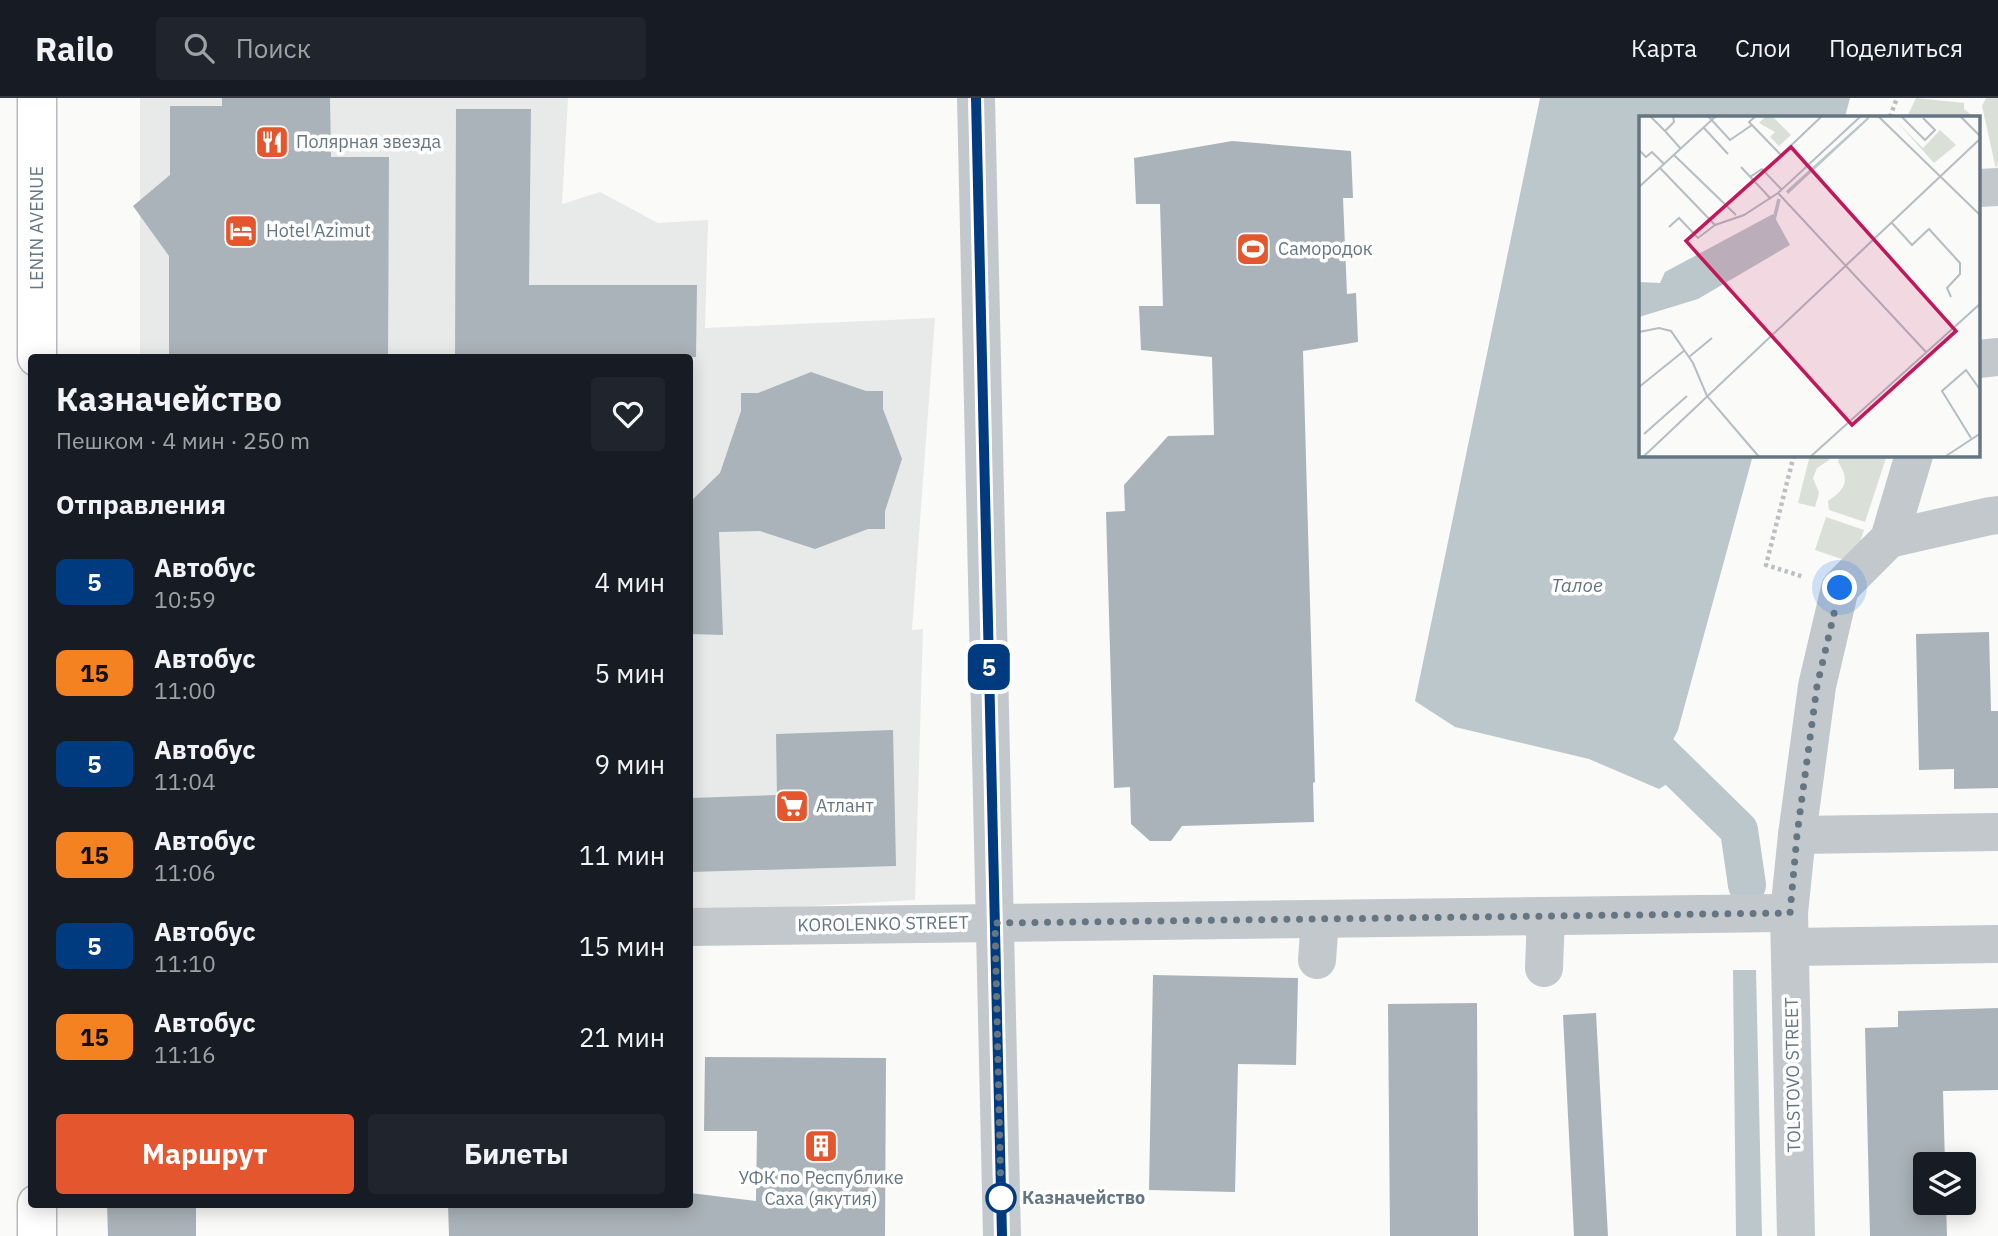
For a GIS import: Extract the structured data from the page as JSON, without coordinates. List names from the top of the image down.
{
  "streets": {
    "main road": ["LENIN AVENUE"],
    "street": ["KOROLENKO STREET", "TOLSTOVO STREET"]
  },
  "crossings": [
    ["KOROLENKO STREET", "TOLSTOVO STREET"]
  ],
  "water": ["Талое"],
  "places": {
    "restaurant": ["Полярная звезда"],
    "hotel": ["Hotel Azimut"],
    "sports": ["Самородок"],
    "supermarket": ["Атлант"],
    "building": ["УФК по Республике Саха (якутия)"],
    "other": ["Казначейство"]
  },
  "lines": ["bus line 5"],
  "page": {
    "header": "Railo",
    "search": "Поиск",
    "nav": ["Карта", "Слои", "Поделиться"],
    "on_map": "5",
    "heading": [
      ["Казначейство", "Пешком · 4 мин · 250 m"],
      "Отправления"
    ],
    "list": [
      {
        "mark": "5",
        "name": "Автобус",
        "note": "10:59",
        "value": "4 мин"
      },
      {
        "mark": "15",
        "name": "Автобус",
        "note": "11:00",
        "value": "5 мин"
      },
      {
        "mark": "5",
        "name": "Автобус",
        "note": "11:04",
        "value": "9 мин"
      },
      {
        "mark": "15",
        "name": "Автобус",
        "note": "11:06",
        "value": "11 мин"
      },
      {
        "mark": "5",
        "name": "Автобус",
        "note": "11:10",
        "value": "15 мин"
      },
      {
        "mark": "15",
        "name": "Автобус",
        "note": "11:16",
        "value": "21 мин"
      }
    ],
    "buttons": ["Маршрут", "Билеты"]
  }
}
